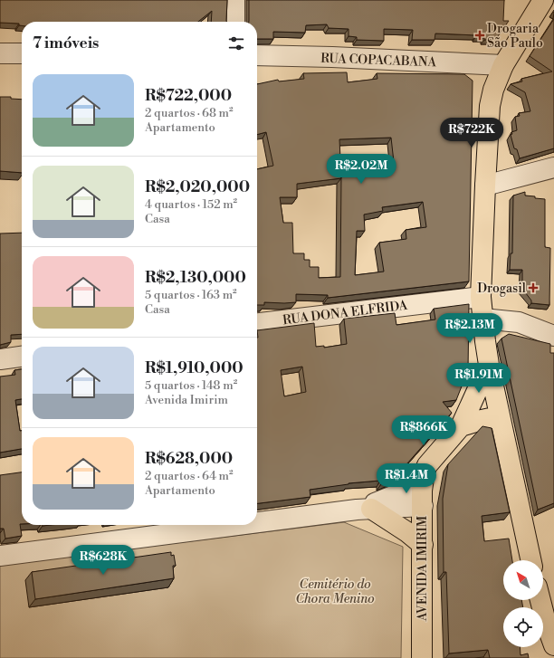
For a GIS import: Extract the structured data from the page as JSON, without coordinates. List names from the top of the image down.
{
  "streets": {
    "main road": ["AVENIDA IMIRIM"],
    "street": ["RUA COPACABANA", "RUA DONA ELFRIDA"]
  },
  "parks": ["Cemitério do Chora Menino"],
  "places": {
    "health": ["Drogaria São Paulo", "Drogasil"]
  },
  "north": "top left",
  "page": {
    "heading": "7 imóveis",
    "list": [
      {
        "name": "R$722,000",
        "note": "2 quartos · 68 m² · Apartamento"
      },
      {
        "name": "R$2,020,000",
        "note": "4 quartos · 152 m² · Casa"
      },
      {
        "name": "R$2,130,000",
        "note": "5 quartos · 163 m² · Casa"
      },
      {
        "name": "R$1,910,000",
        "note": "5 quartos · 148 m² · Avenida Imirim"
      },
      {
        "name": "R$628,000",
        "note": "2 quartos · 64 m² · Apartamento"
      }
    ],
    "price": [
      "R$722K",
      "R$2.02M",
      "R$2.13M",
      "R$1.91M",
      "R$866K",
      "R$1.4M",
      "R$628K"
    ]
  }
}
